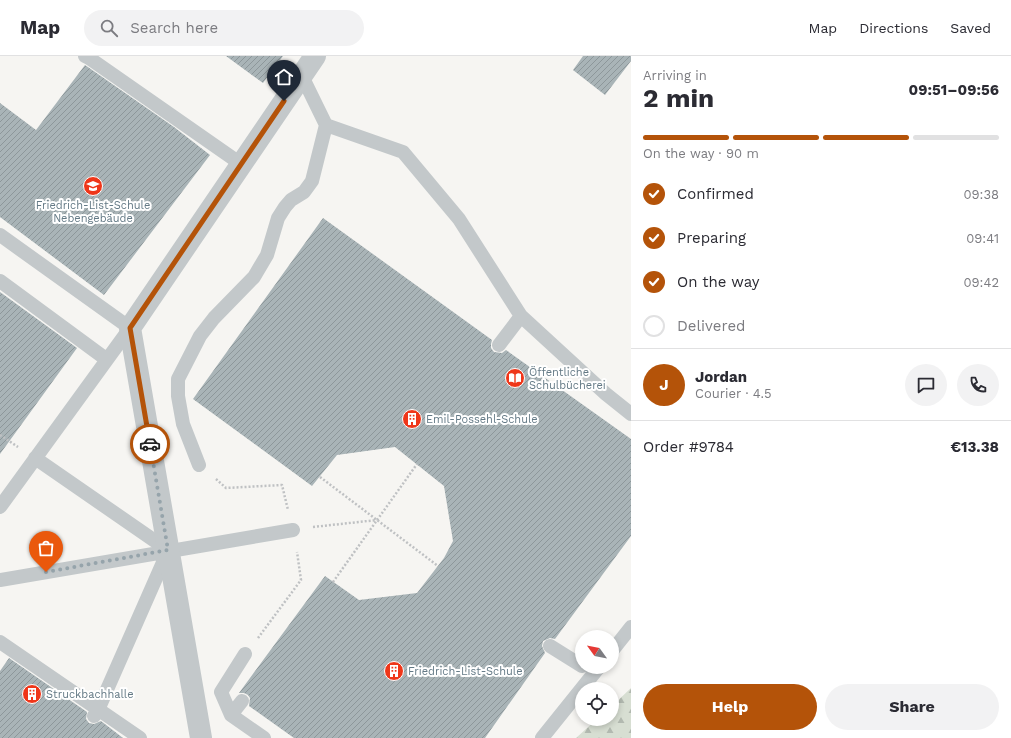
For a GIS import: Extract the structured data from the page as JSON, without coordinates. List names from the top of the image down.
{
  "places": {
    "school or university": ["Friedrich-List-Schule Nebengebäude"],
    "library": ["Öffentliche Schulbücherei"],
    "building": ["Emil-Possehl-Schule", "Friedrich-List-Schule", "Struckbachhalle"]
  },
  "north": "top left",
  "page": {
    "header": "Map",
    "search": "Search here",
    "nav": ["Map", "Directions", "Saved"],
    "heading": ["2 min", "Arriving in", "09:51–09:56"],
    "panel": [
      "Jordan",
      "Courier · 4.5",
      "Order #9784",
      "€13.38"
    ],
    "bar": "On the way · 90 m",
    "list": [
      ["Confirmed", "09:38"],
      ["Preparing", "09:41"],
      ["On the way", "09:42"],
      "Delivered"
    ],
    "round": "J",
    "buttons": ["Help", "Share"]
  }
}
